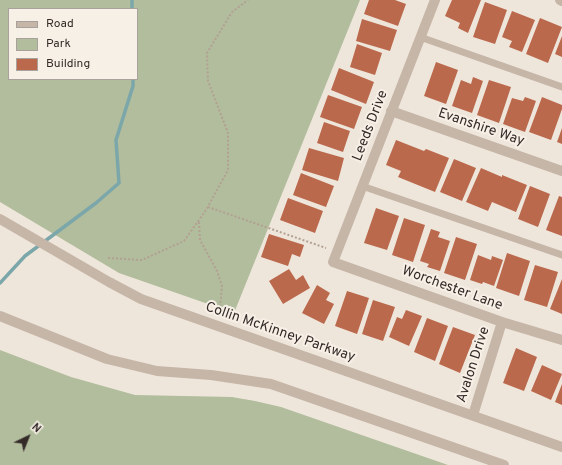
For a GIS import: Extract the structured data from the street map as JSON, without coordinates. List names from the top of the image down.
{
  "streets": {
    "street": [
      "Leeds Drive",
      "Evanshire Way",
      "Worchester Lane",
      "Collin McKinney Parkway",
      "Avalon Drive"
    ]
  },
  "crossings": [
    ["Leeds Drive", "Evanshire Way"],
    ["Leeds Drive", "Worchester Lane"],
    ["Worchester Lane", "Avalon Drive"],
    ["Collin McKinney Parkway", "Avalon Drive"]
  ],
  "legend": ["Road", "Park", "Building"],
  "north": "top right"
}
